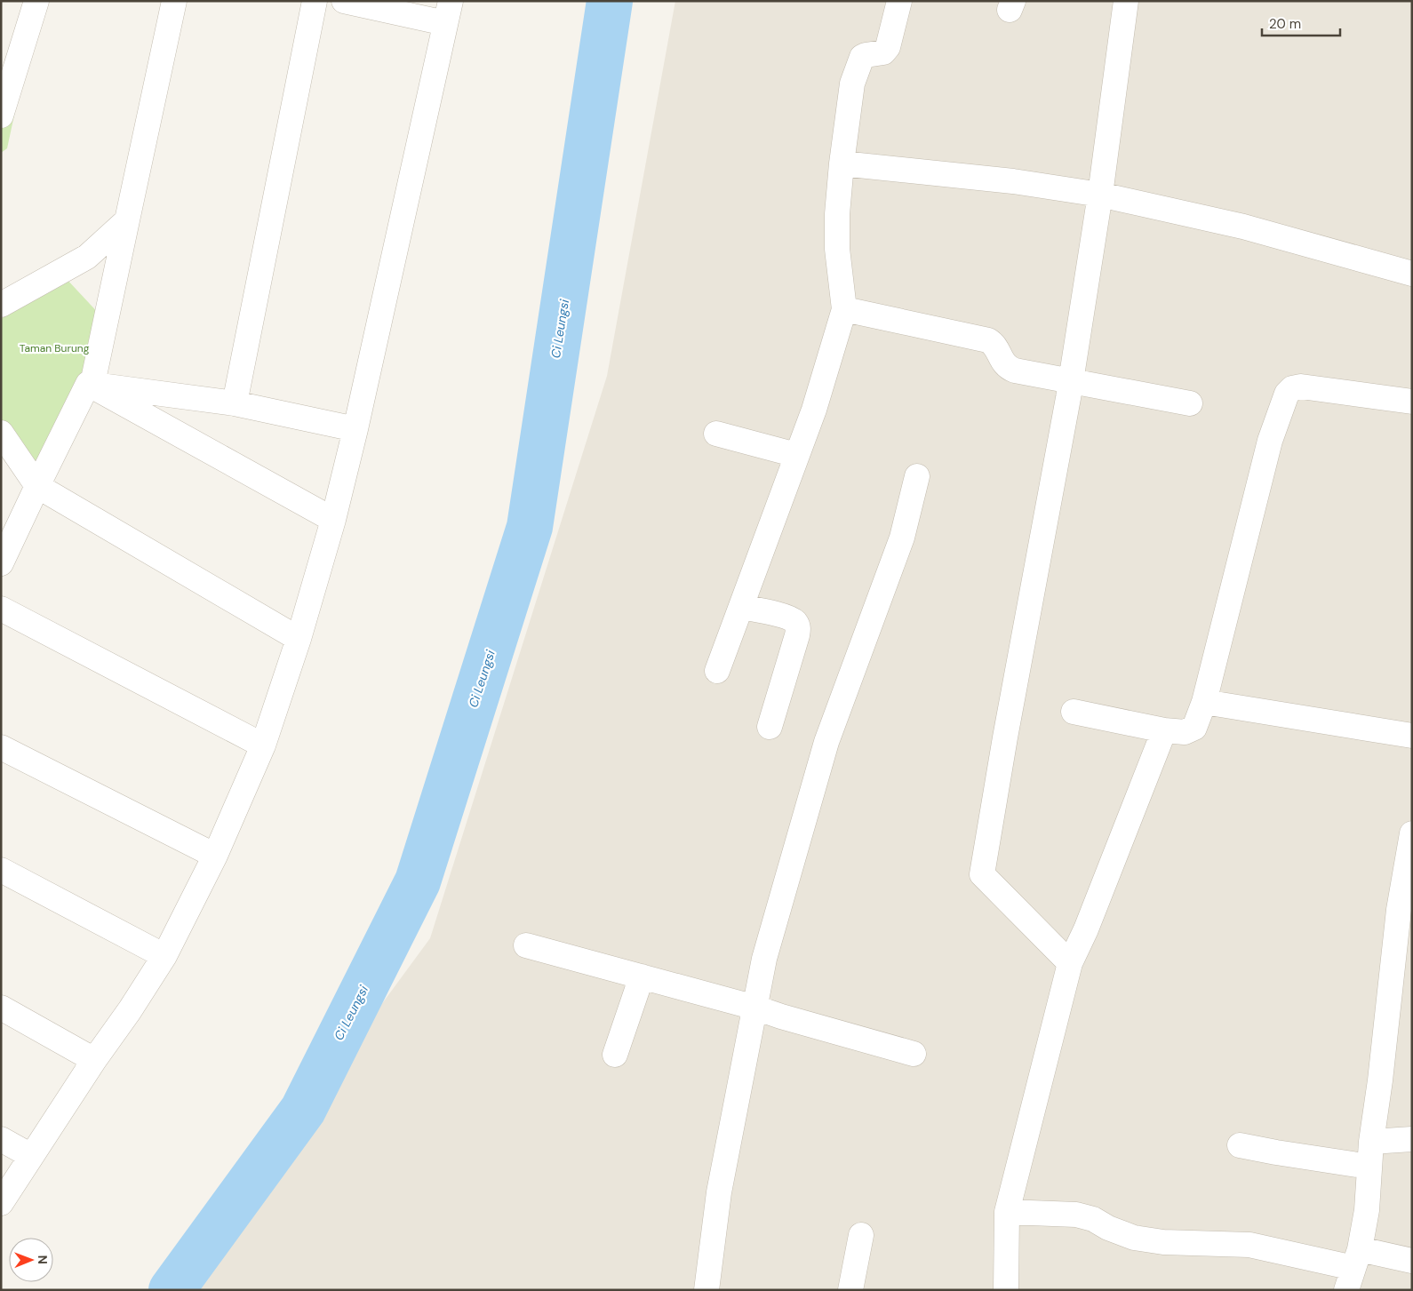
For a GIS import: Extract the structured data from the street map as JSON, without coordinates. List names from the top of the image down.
{
  "water": ["Ci Leungsi"],
  "parks": ["Taman Burung"],
  "scale_bar": "20 m",
  "north": "right"
}
